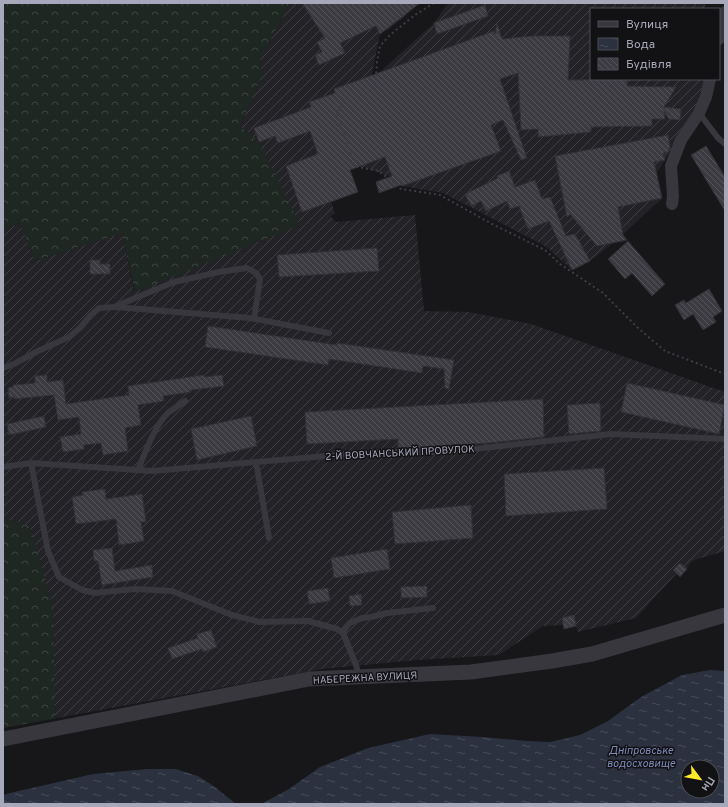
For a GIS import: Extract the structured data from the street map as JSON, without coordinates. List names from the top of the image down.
{
  "streets": {
    "street": ["НАБЕРЕЖНА ВУЛИЦЯ"],
    "lane": ["2-Й ВОВЧАНСЬКИЙ ПРОВУЛОК"]
  },
  "water": ["Дніпровське водосховище"],
  "legend": ["Вулиця", "Вода", "Будівля"],
  "north": "bottom right"
}
